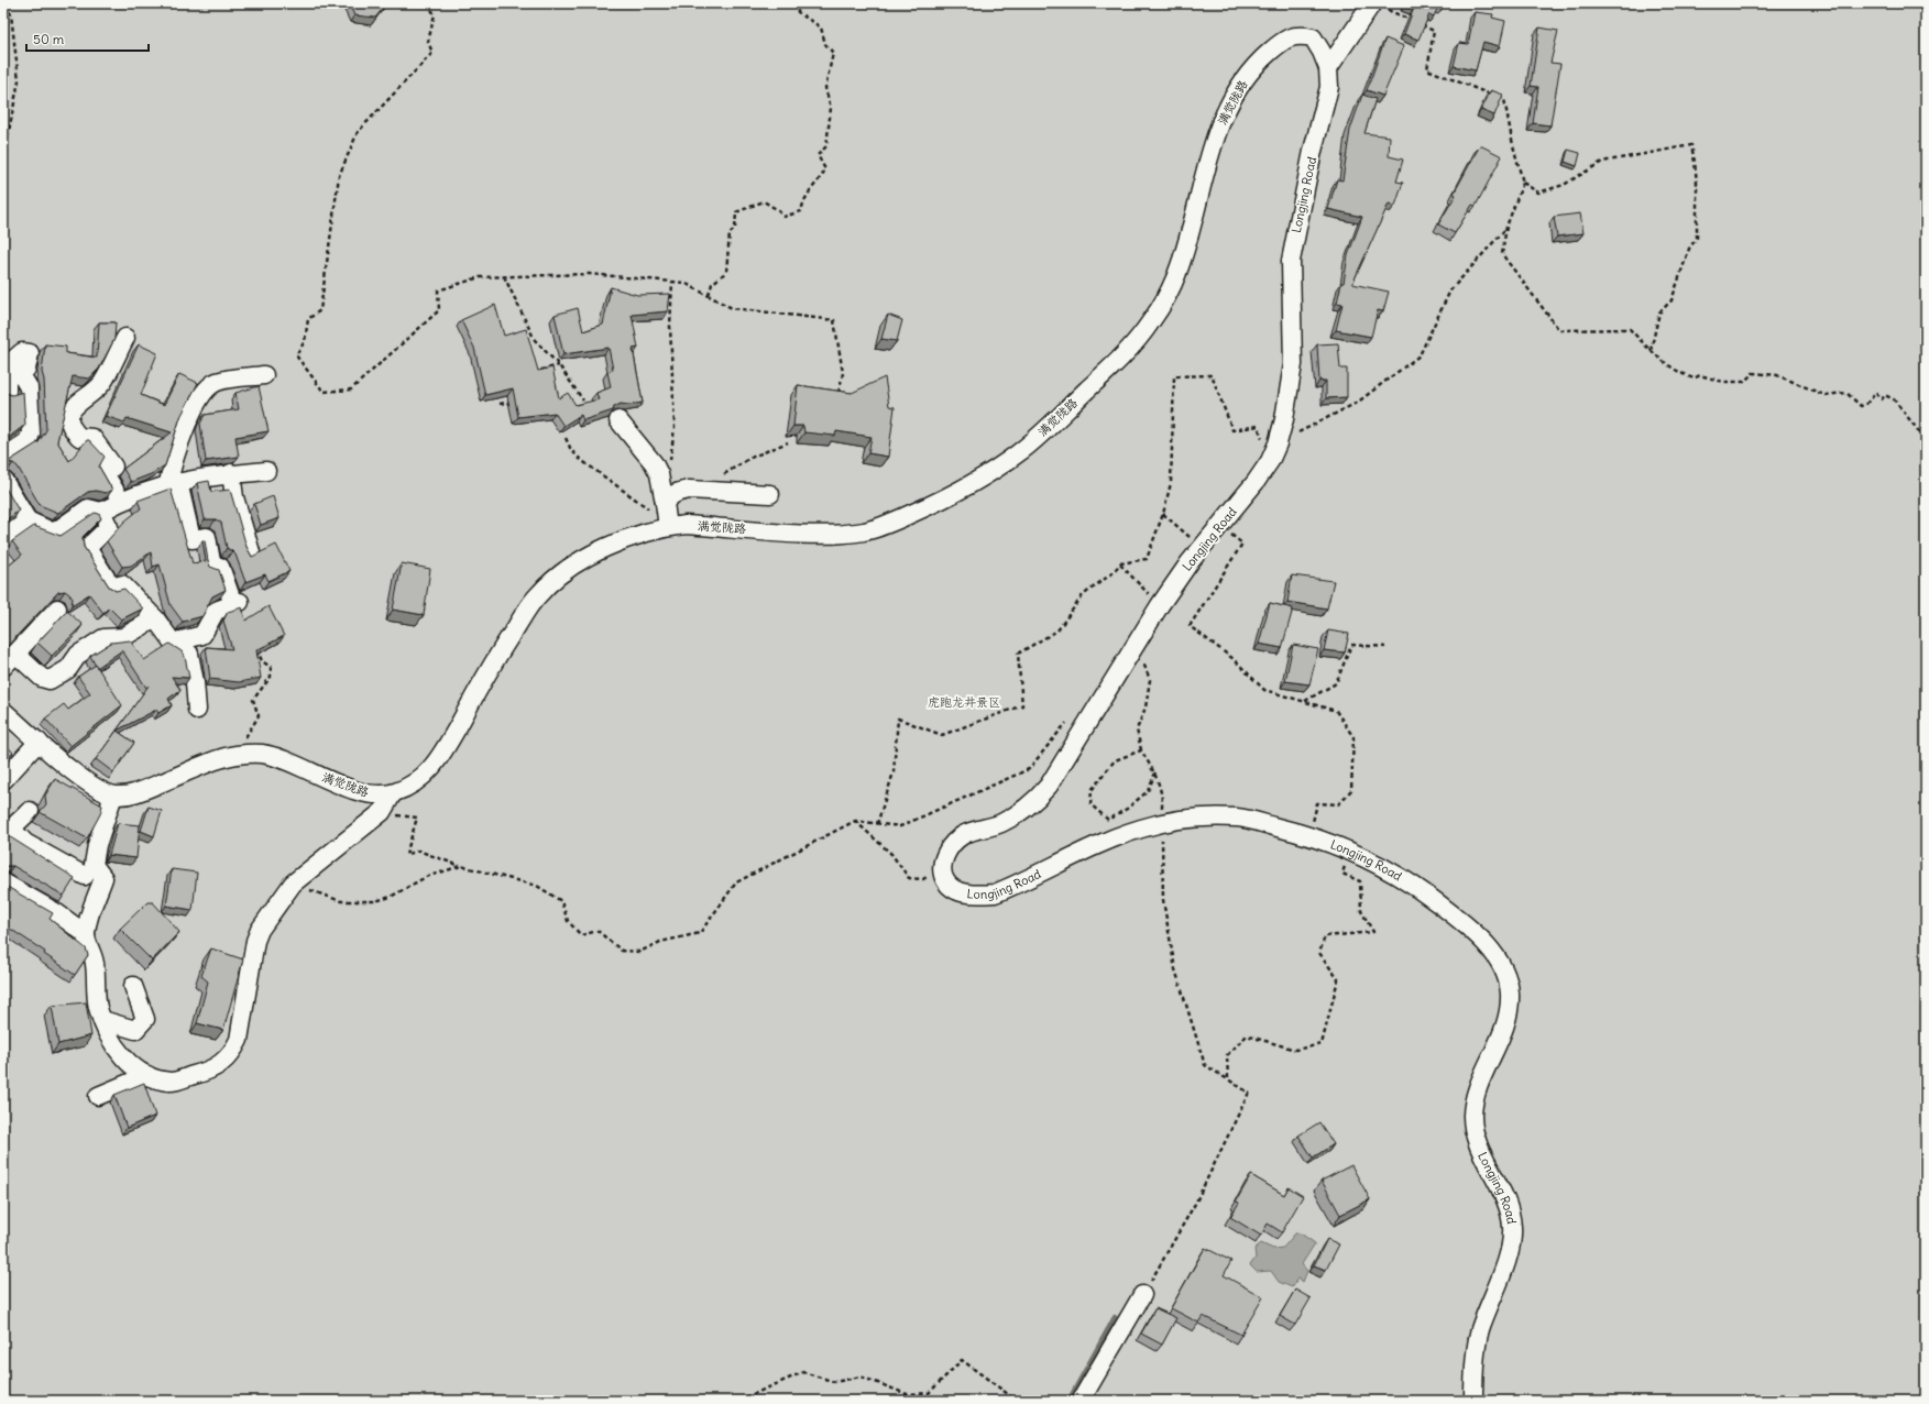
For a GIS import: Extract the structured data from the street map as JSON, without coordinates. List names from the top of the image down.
{
  "streets": {
    "street": ["满觉陇路", "Longjing Road"]
  },
  "crossings": [
    ["满觉陇路", "Longjing Road"]
  ],
  "parks": ["虎跑龙井景区"],
  "scale_bar": "50 m"
}
